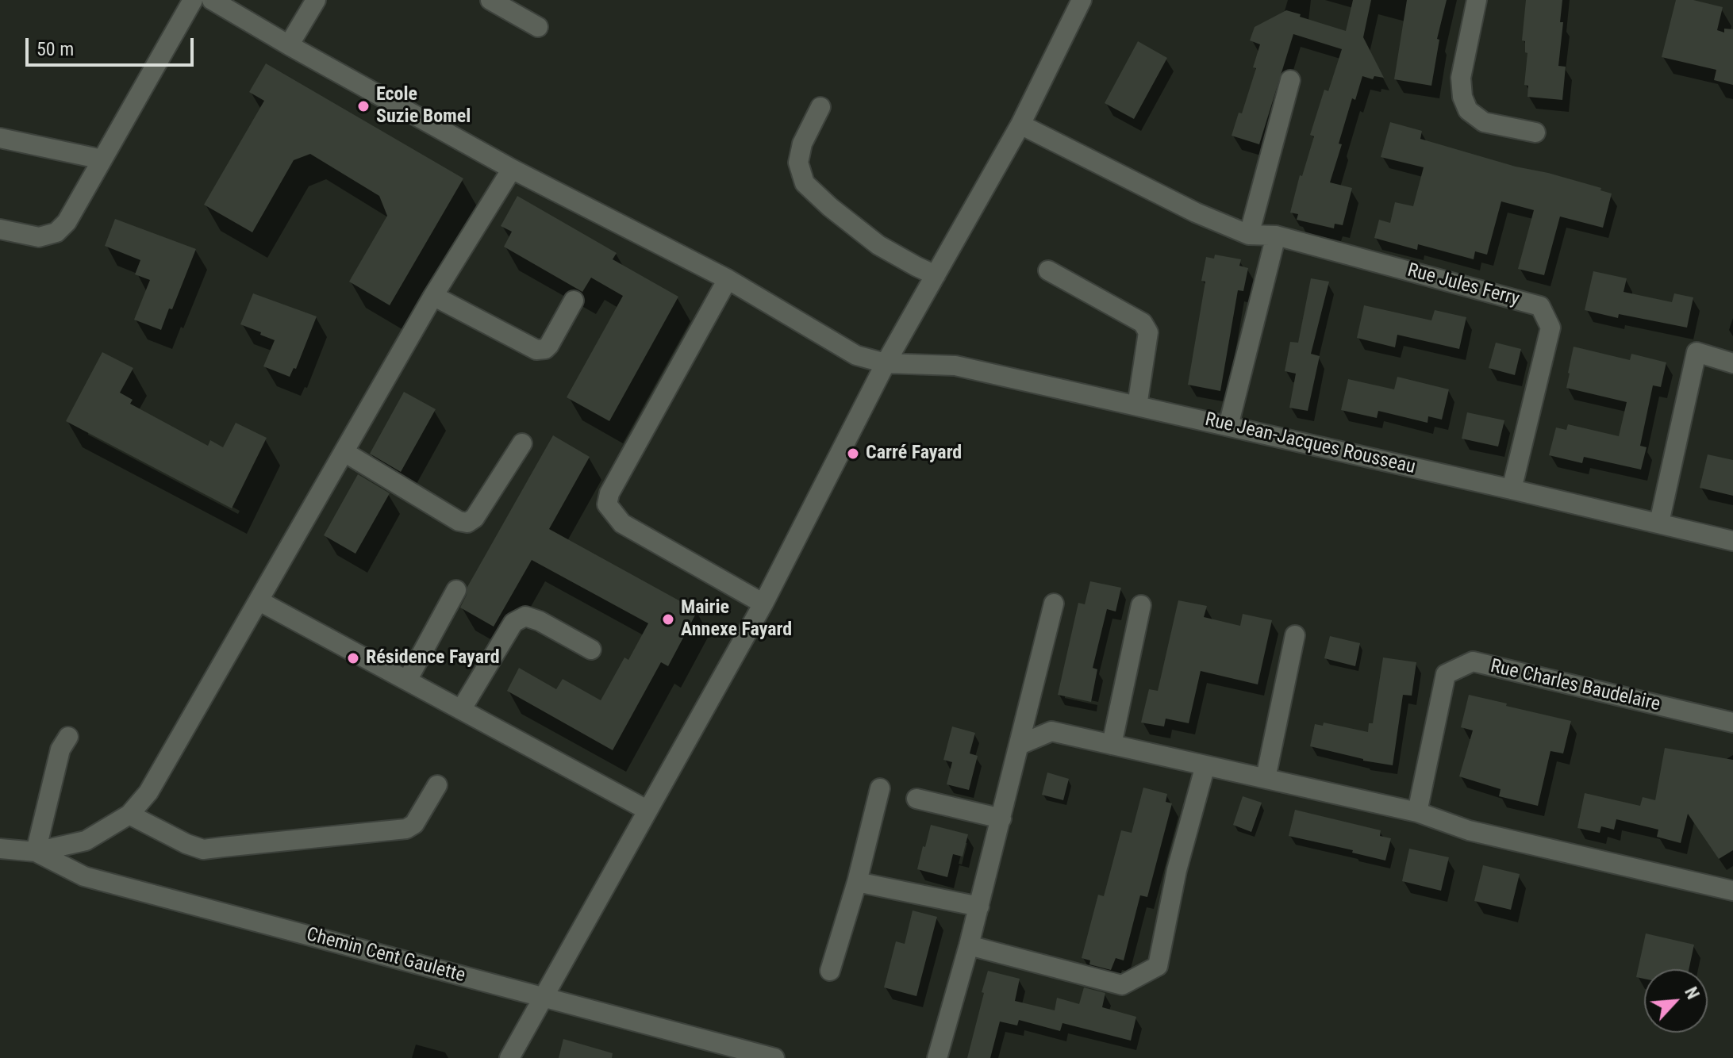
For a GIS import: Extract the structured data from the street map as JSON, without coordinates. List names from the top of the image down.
{
  "streets": {
    "street": [
      "Rue Jules Ferry",
      "Rue Jean-Jacques Rousseau",
      "Rue Charles Baudelaire",
      "Chemin Cent Gaulette"
    ]
  },
  "crossings": [
    ["Rue Jules Ferry", "Rue Jean-Jacques Rousseau"]
  ],
  "places": [
    "Ecole Suzie Bomel",
    "Carré Fayard",
    "Mairie Annexe Fayard",
    "Résidence Fayard"
  ],
  "scale_bar": "50 m",
  "north": "top right"
}
